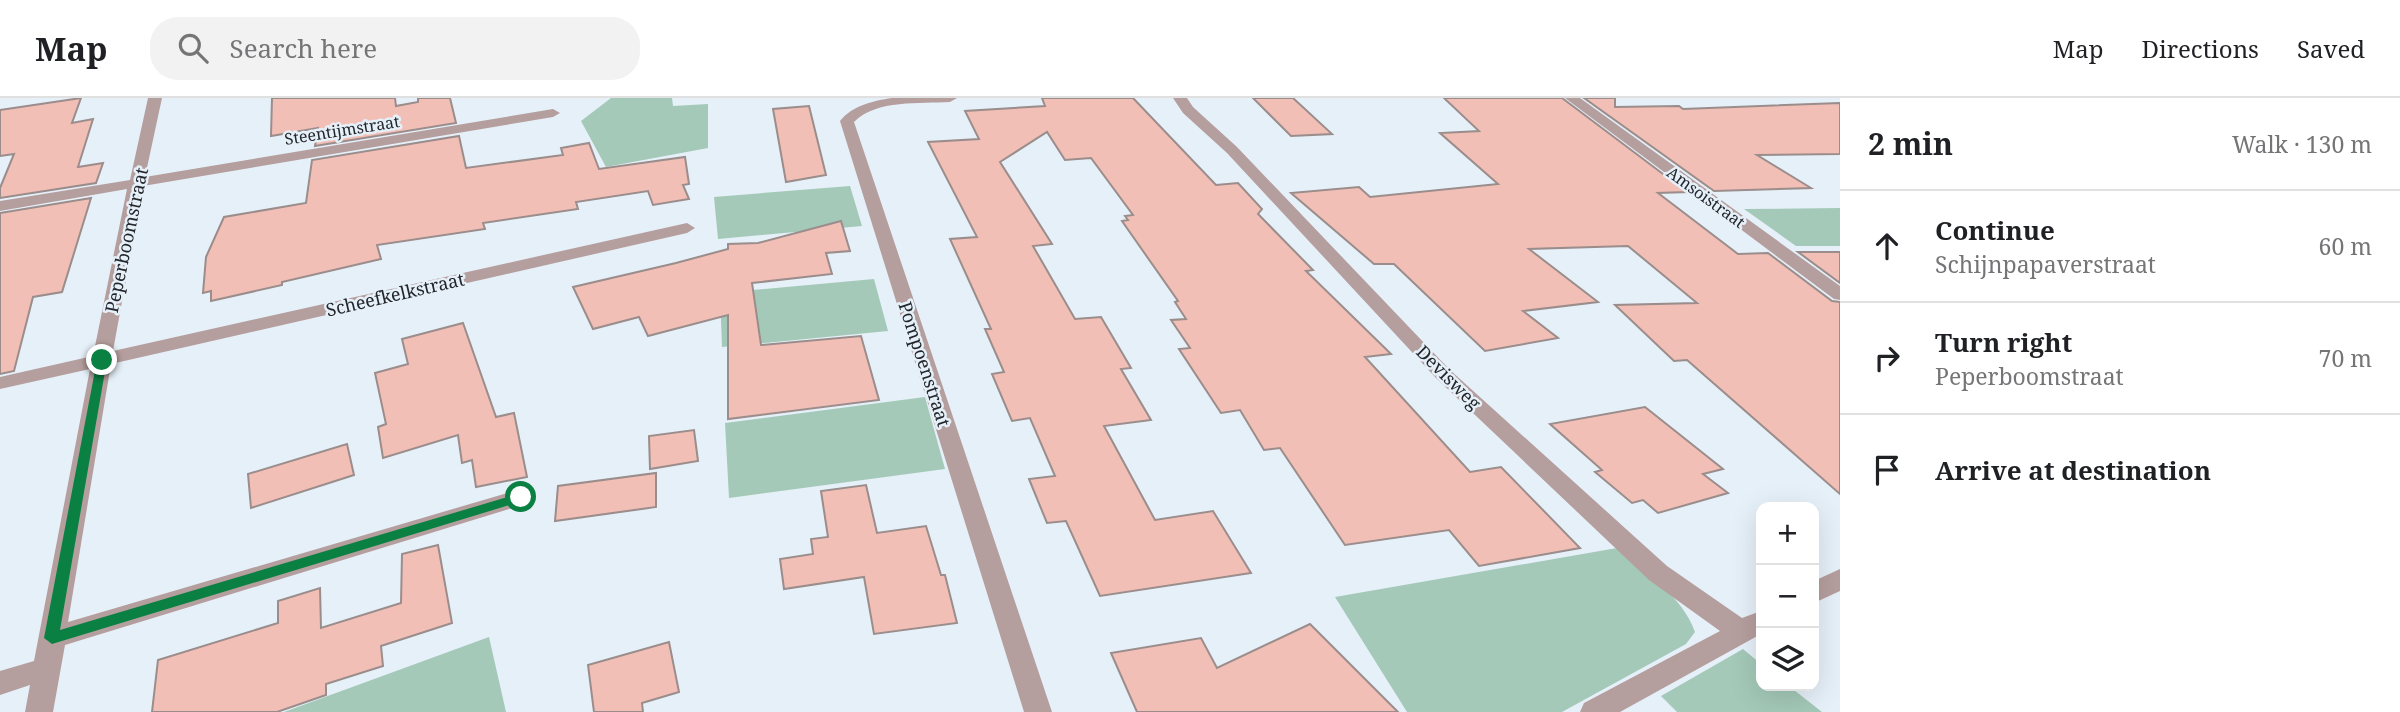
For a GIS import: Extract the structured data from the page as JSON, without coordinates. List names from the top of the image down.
{
  "streets": {
    "street": [
      "Steentijmstraat",
      "Amsoistraat",
      "Peperboomstraat",
      "Scheefkelkstraat",
      "Pompoenstraat",
      "Devisweg"
    ]
  },
  "crossings": [
    ["Steentijmstraat", "Peperboomstraat"],
    ["Peperboomstraat", "Scheefkelkstraat"]
  ],
  "page": {
    "header": "Map",
    "search": "Search here",
    "nav": ["Map", "Directions", "Saved"],
    "heading": ["2 min", "Walk · 130 m"],
    "list": [
      ["Continue", "Schijnpapaverstraat", "60 m"],
      ["Turn right", "Peperboomstraat", "70 m"],
      "Arrive at destination"
    ],
    "map_buttons": ["+", "−"]
  }
}
